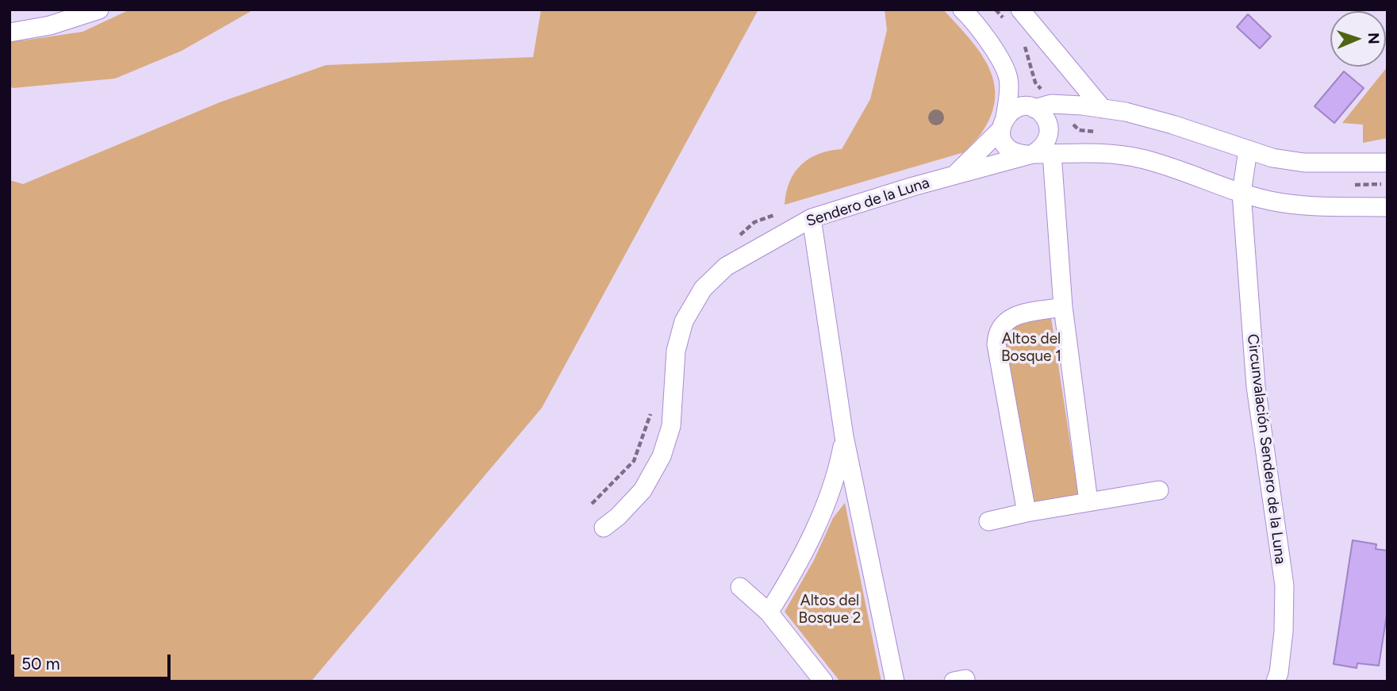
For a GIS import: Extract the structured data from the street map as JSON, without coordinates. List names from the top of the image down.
{
  "streets": {
    "street": ["Sendero de la Luna", "Circunvalación Sendero de la Luna"]
  },
  "crossings": [
    ["Sendero de la Luna", "Circunvalación Sendero de la Luna"]
  ],
  "parks": ["Altos del Bosque 1", "Altos del Bosque 2"],
  "scale_bar": "50 m",
  "north": "right"
}
